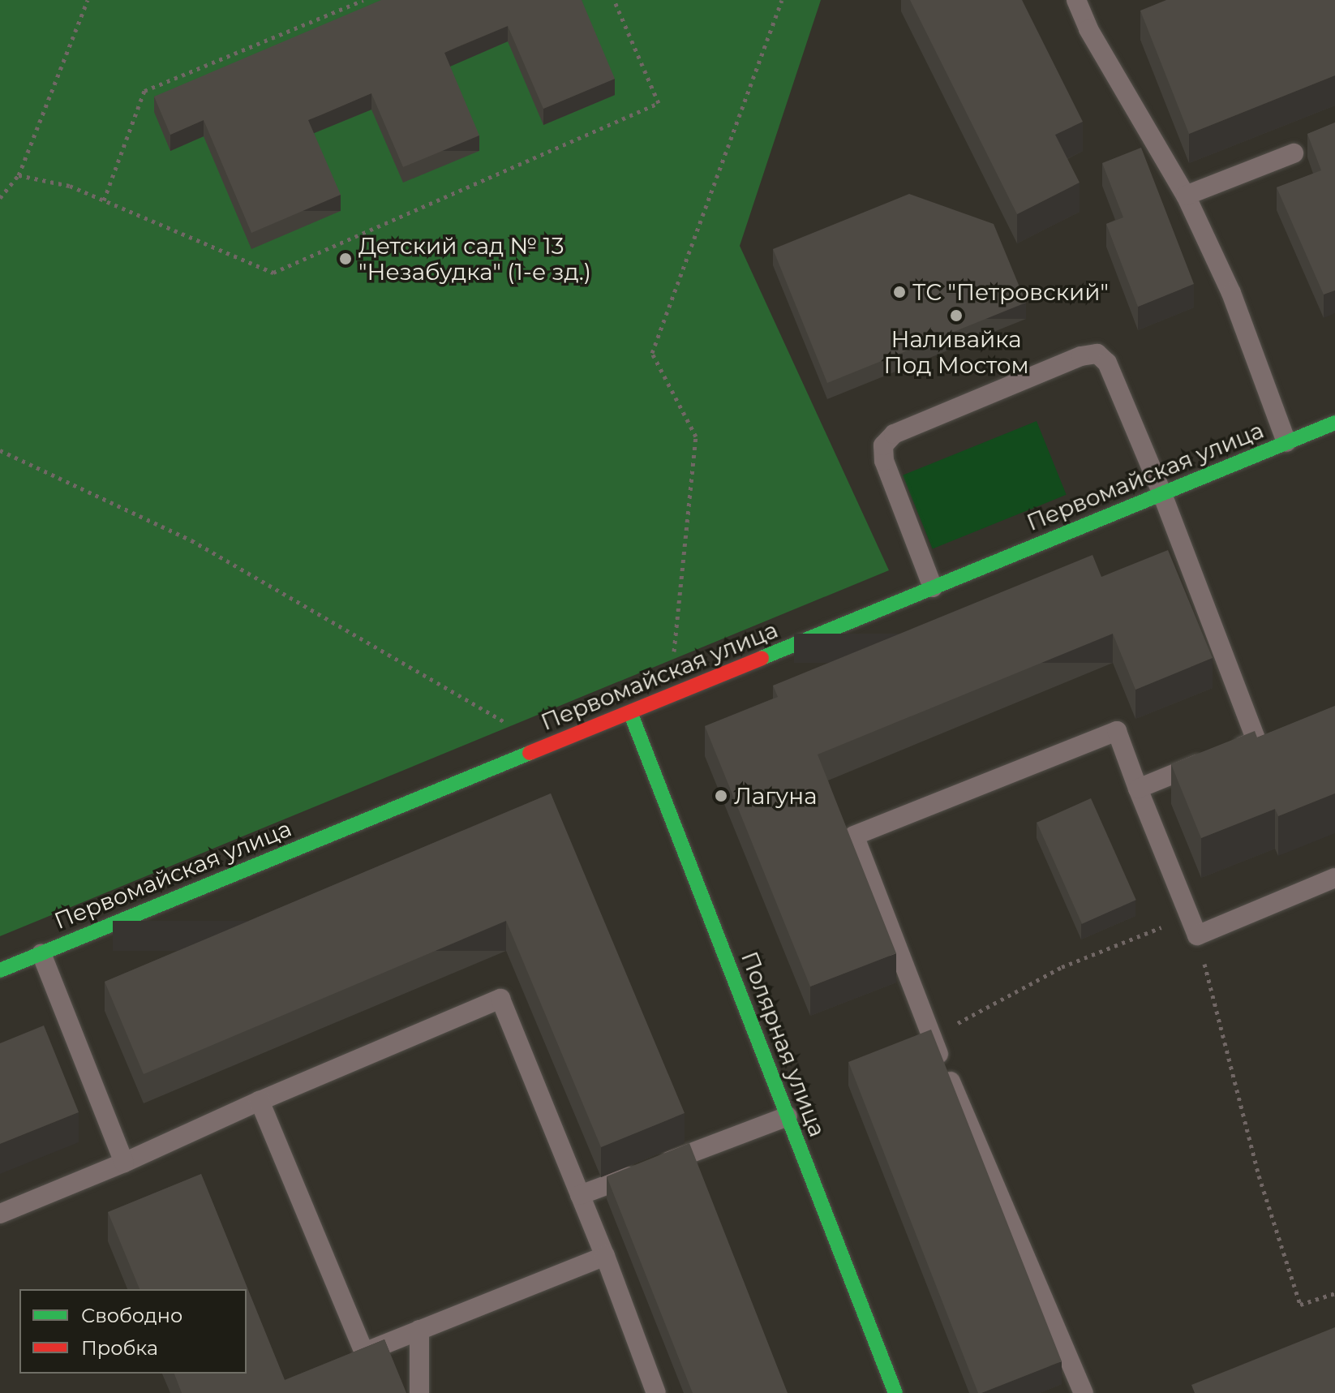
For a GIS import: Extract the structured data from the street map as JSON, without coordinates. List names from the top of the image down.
{
  "streets": {
    "street": ["Первомайская улица", "Полярная улица"]
  },
  "crossings": [
    ["Первомайская улица", "Полярная улица"]
  ],
  "places": [
    "Детский сад № 13 \"Незабудка\" (1-е зд.)",
    "ТС \"Петровский\"",
    "Наливайка Под Мостом",
    "Лагуна"
  ],
  "legend": ["Свободно", "Пробка"]
}
